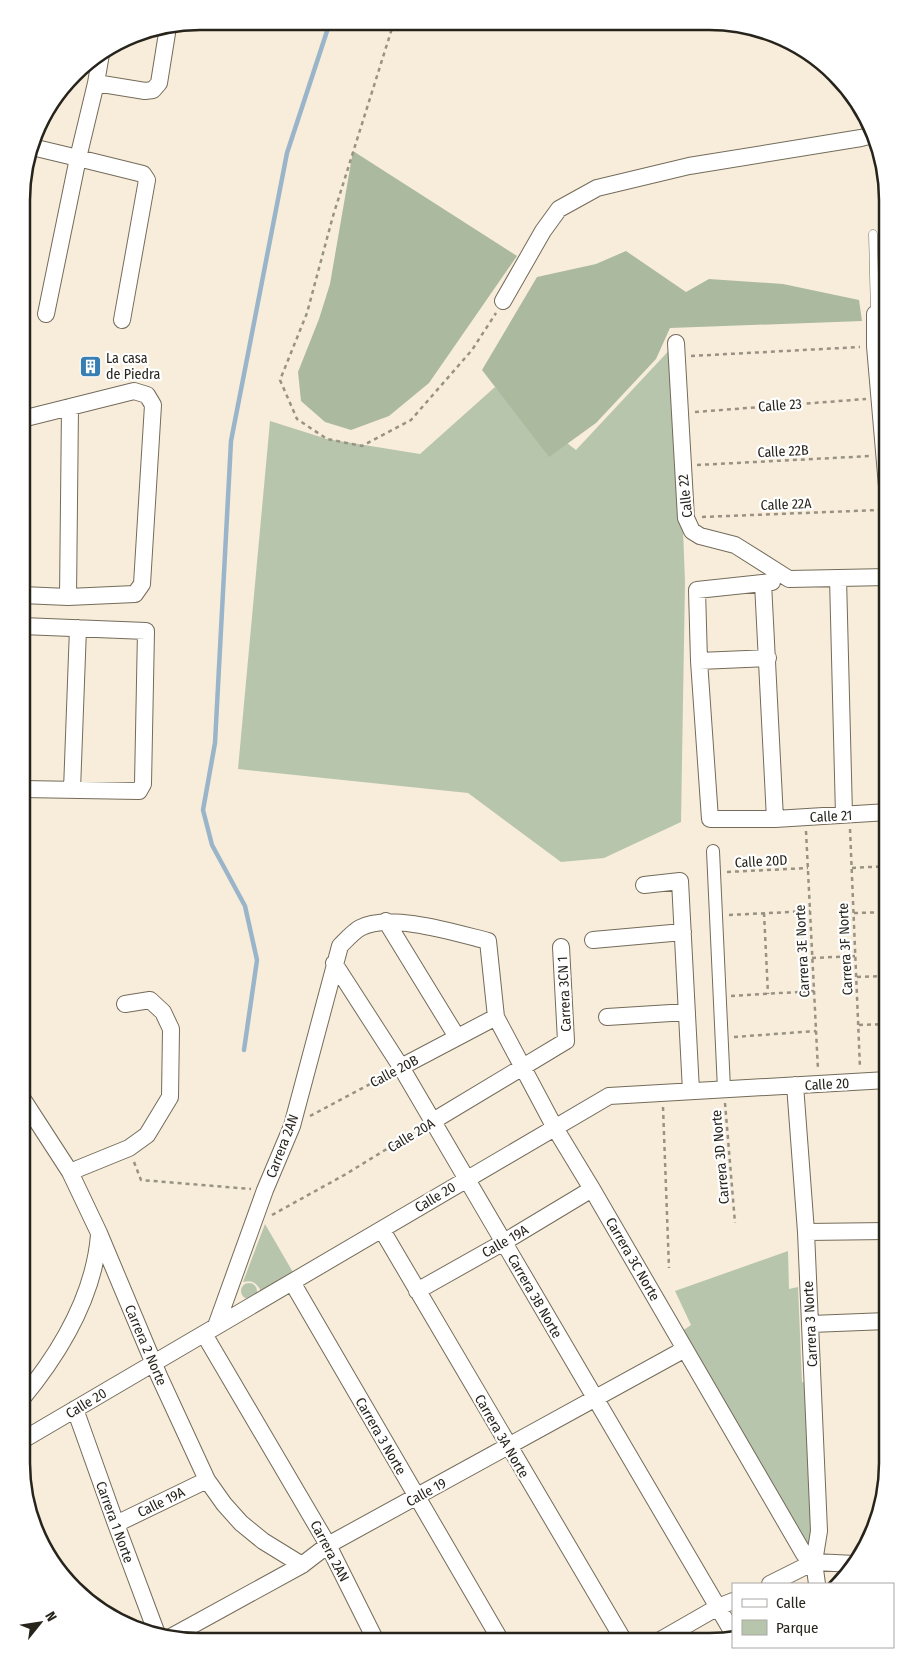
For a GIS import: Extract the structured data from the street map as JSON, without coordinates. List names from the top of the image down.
{
  "streets": {
    "street": [
      "Calle 22",
      "Calle 21",
      "Carrera 3CN 1",
      "Calle 20B",
      "Calle 20",
      "Calle 20A",
      "Carrera 2AN",
      "Calle 19A",
      "Carrera 3C Norte",
      "Carrera 3B Norte",
      "Carrera 3 Norte",
      "Carrera 2 Norte",
      "Carrera 3A Norte",
      "Calle 19",
      "Carrera 1 Norte"
    ],
    "path": [
      "Calle 23",
      "Calle 22B",
      "Calle 22A",
      "Calle 20D",
      "Carrera 3F Norte",
      "Carrera 3E Norte",
      "Carrera 3D Norte"
    ]
  },
  "crossings": [
    ["Calle 23", "Calle 22"],
    ["Calle 22B", "Calle 22"],
    ["Calle 22", "Calle 22A"],
    ["Calle 21", "Carrera 3F Norte"],
    ["Calle 21", "Carrera 3E Norte"],
    ["Calle 20D", "Carrera 3E Norte"],
    ["Carrera 3F Norte", "Calle 20"],
    ["Carrera 3E Norte", "Calle 20"],
    ["Carrera 3CN 1", "Calle 20A"],
    ["Calle 20B", "Carrera 2AN"],
    ["Calle 20B", "Carrera 3C Norte"],
    ["Calle 20B", "Carrera 3B Norte"],
    ["Calle 20", "Carrera 2AN"],
    ["Calle 20", "Carrera 3D Norte"],
    ["Calle 20", "Carrera 3C Norte"],
    ["Calle 20", "Carrera 3B Norte"],
    ["Calle 20", "Carrera 3 Norte"],
    ["Calle 20", "Carrera 2 Norte"],
    ["Calle 20", "Carrera 3A Norte"],
    ["Calle 20", "Carrera 1 Norte"],
    ["Calle 20A", "Carrera 2AN"],
    ["Calle 20A", "Carrera 3C Norte"],
    ["Calle 20A", "Carrera 3B Norte"],
    ["Carrera 2AN", "Carrera 3C Norte"],
    ["Carrera 2AN", "Carrera 3B Norte"],
    ["Carrera 2AN", "Calle 19"],
    ["Calle 19A", "Carrera 3C Norte"],
    ["Calle 19A", "Carrera 3B Norte"],
    ["Calle 19A", "Carrera 2 Norte"],
    ["Calle 19A", "Carrera 3A Norte"],
    ["Calle 19A", "Carrera 1 Norte"],
    ["Carrera 3C Norte", "Carrera 3 Norte"],
    ["Carrera 3C Norte", "Calle 19"],
    ["Carrera 3B Norte", "Calle 19"],
    ["Carrera 3 Norte", "Calle 19"],
    ["Carrera 2 Norte", "Calle 19"],
    ["Carrera 3A Norte", "Calle 19"]
  ],
  "places": {
    "building": ["La casa de Piedra"]
  },
  "legend": ["Calle", "Parque"],
  "north": "top right"
}
